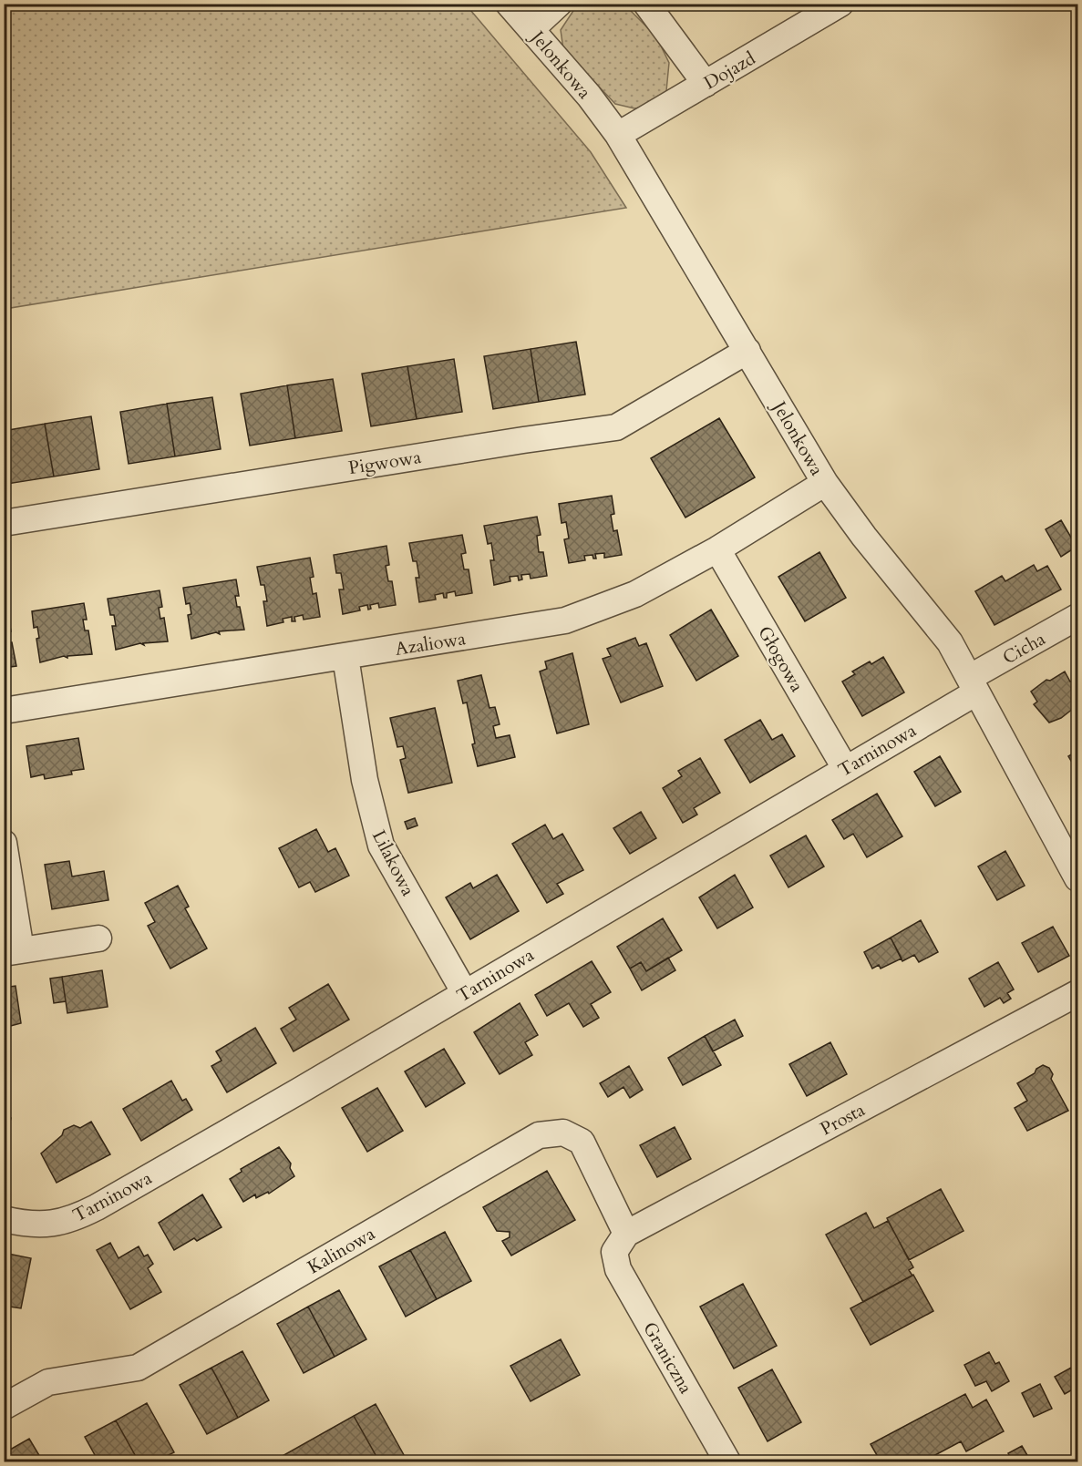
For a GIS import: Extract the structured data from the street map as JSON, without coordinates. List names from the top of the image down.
{
  "streets": {
    "street": [
      "Jelonkowa",
      "Dojazd",
      "Pigwowa",
      "Azaliowa",
      "Cicha",
      "Głogowa",
      "Tarninowa",
      "Lilakowa",
      "Prosta",
      "Kalinowa",
      "Graniczna"
    ]
  },
  "crossings": [
    ["Jelonkowa", "Dojazd"],
    ["Jelonkowa", "Pigwowa"],
    ["Jelonkowa", "Azaliowa"],
    ["Jelonkowa", "Cicha"],
    ["Jelonkowa", "Tarninowa"],
    ["Azaliowa", "Głogowa"],
    ["Azaliowa", "Lilakowa"],
    ["Cicha", "Tarninowa"],
    ["Głogowa", "Tarninowa"],
    ["Tarninowa", "Lilakowa"],
    ["Prosta", "Kalinowa"],
    ["Prosta", "Graniczna"],
    ["Kalinowa", "Graniczna"]
  ]
}
